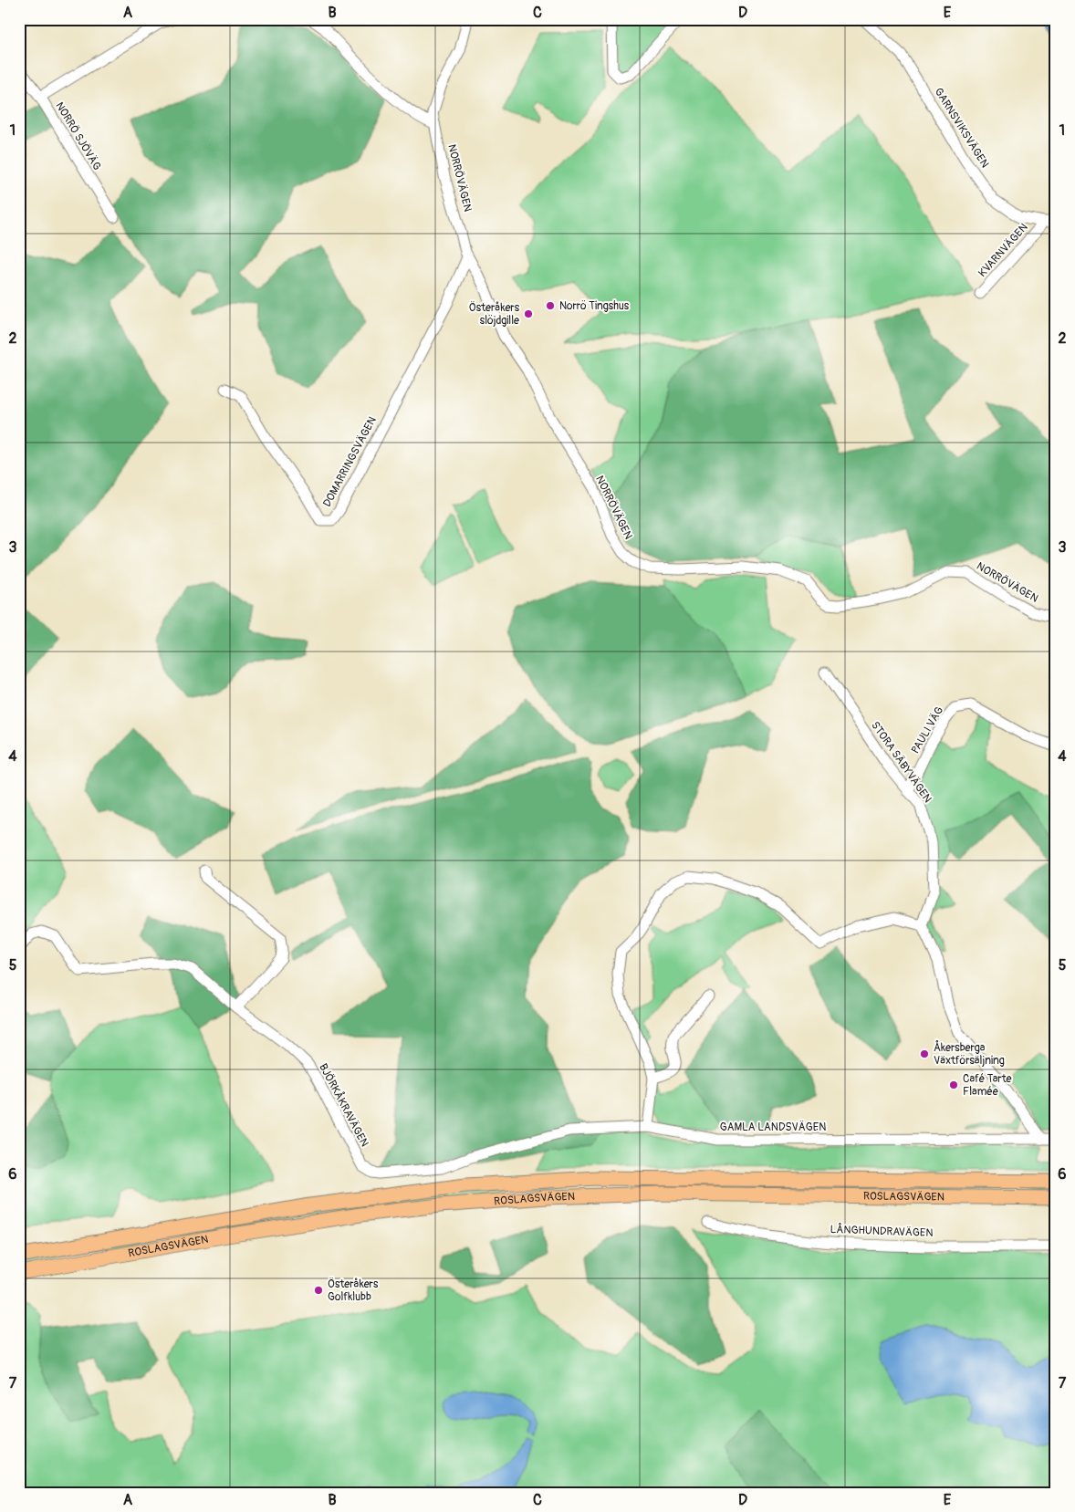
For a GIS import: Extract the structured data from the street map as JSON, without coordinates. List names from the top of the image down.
{
  "streets": {
    "main road": ["ROSLAGSVÄGEN"],
    "street": [
      "GARNSVIKSVÄGEN",
      "NORRÖ SJÖVÄG",
      "NORRÖVÄGEN",
      "KVARNVÄGEN",
      "DOMARRINGSVÄGEN",
      "PAULI VÄG",
      "STORA SÄBYVÄGEN",
      "BJÖRKÅKRAVÄGEN",
      "GAMLA LANDSVÄGEN",
      "LÅNGHUNDRAVÄGEN"
    ]
  },
  "crossings": [
    ["GARNSVIKSVÄGEN", "KVARNVÄGEN"],
    ["NORRÖVÄGEN", "DOMARRINGSVÄGEN"],
    ["PAULI VÄG", "STORA SÄBYVÄGEN"],
    ["BJÖRKÅKRAVÄGEN", "GAMLA LANDSVÄGEN"]
  ],
  "places": [
    "Norrö Tingshus",
    "Österåkers slöjdgille",
    "Åkersberga Växtförsäljning",
    "Café Tarte Flamée",
    "Österåkers Golfklubb"
  ],
  "grid": {
    "columns": [
      "A",
      "B",
      "C",
      "D",
      "E"
    ],
    "rows": [
      "1",
      "2",
      "3",
      "4",
      "5",
      "6",
      "7"
    ]
  }
}
